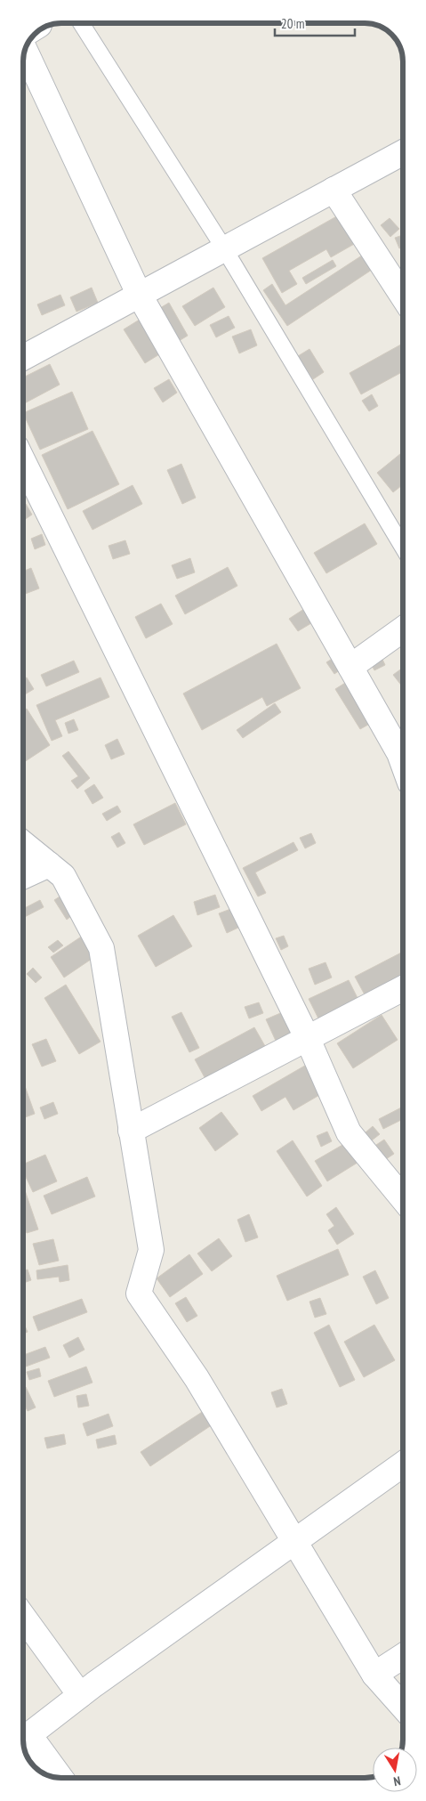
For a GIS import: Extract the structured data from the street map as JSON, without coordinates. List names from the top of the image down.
{
  "scale_bar": "20 m",
  "north": "bottom"
}
